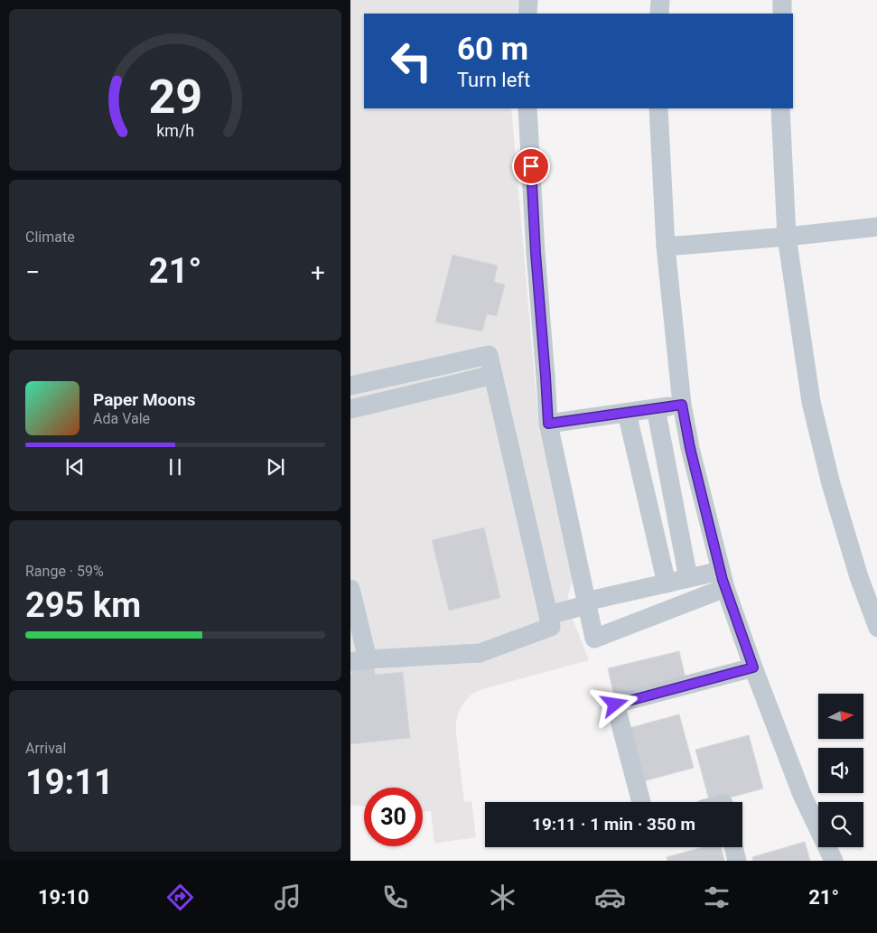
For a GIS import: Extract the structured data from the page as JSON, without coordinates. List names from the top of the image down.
{
  "north": "right",
  "page": {
    "turn": ["60 m", "Turn left"],
    "tile": [
      "Climate",
      ["Range · 59%", "295 km"],
      ["Arrival", "19:11"]
    ],
    "heat": ["−", "21°", "+"],
    "song": ["Paper Moons", "Ada Vale"],
    "limit": "30",
    "trip": "19:11 · 1 min · 350 m",
    "tabs": ["19:10", "21°"],
    "gauge": ["29", "km/h"]
  }
}
